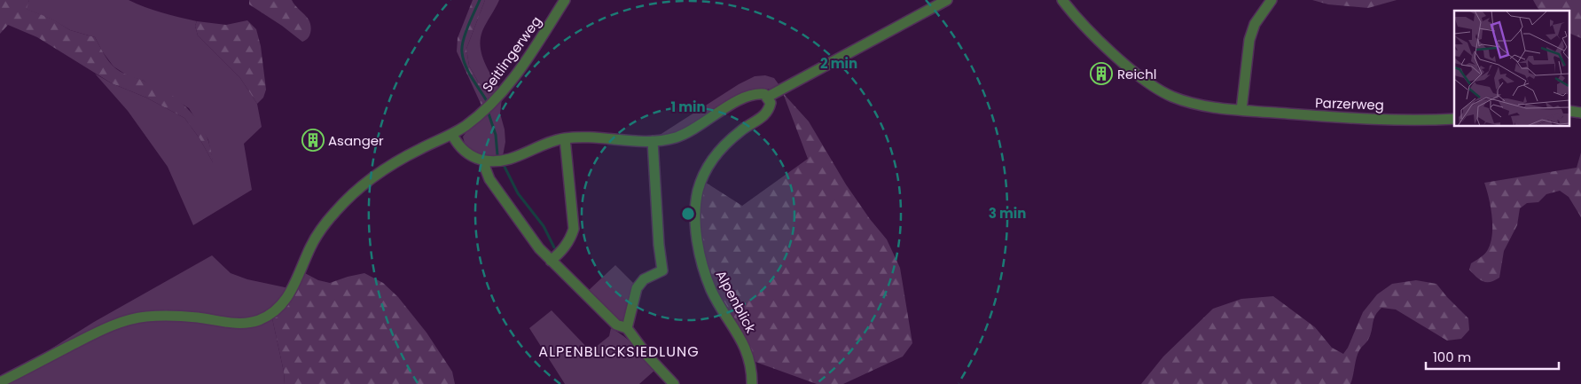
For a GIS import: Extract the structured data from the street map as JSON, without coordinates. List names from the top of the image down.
{
  "streets": {
    "street": ["Seitlingerweg", "Parzerweg", "Alpenblick"]
  },
  "districts": ["ALPENBLICKSIEDLUNG"],
  "places": {
    "building": ["Reichl", "Asanger"]
  },
  "scale_bar": "100 m",
  "rings": ["2 min", "1 min", "3 min"]
}
